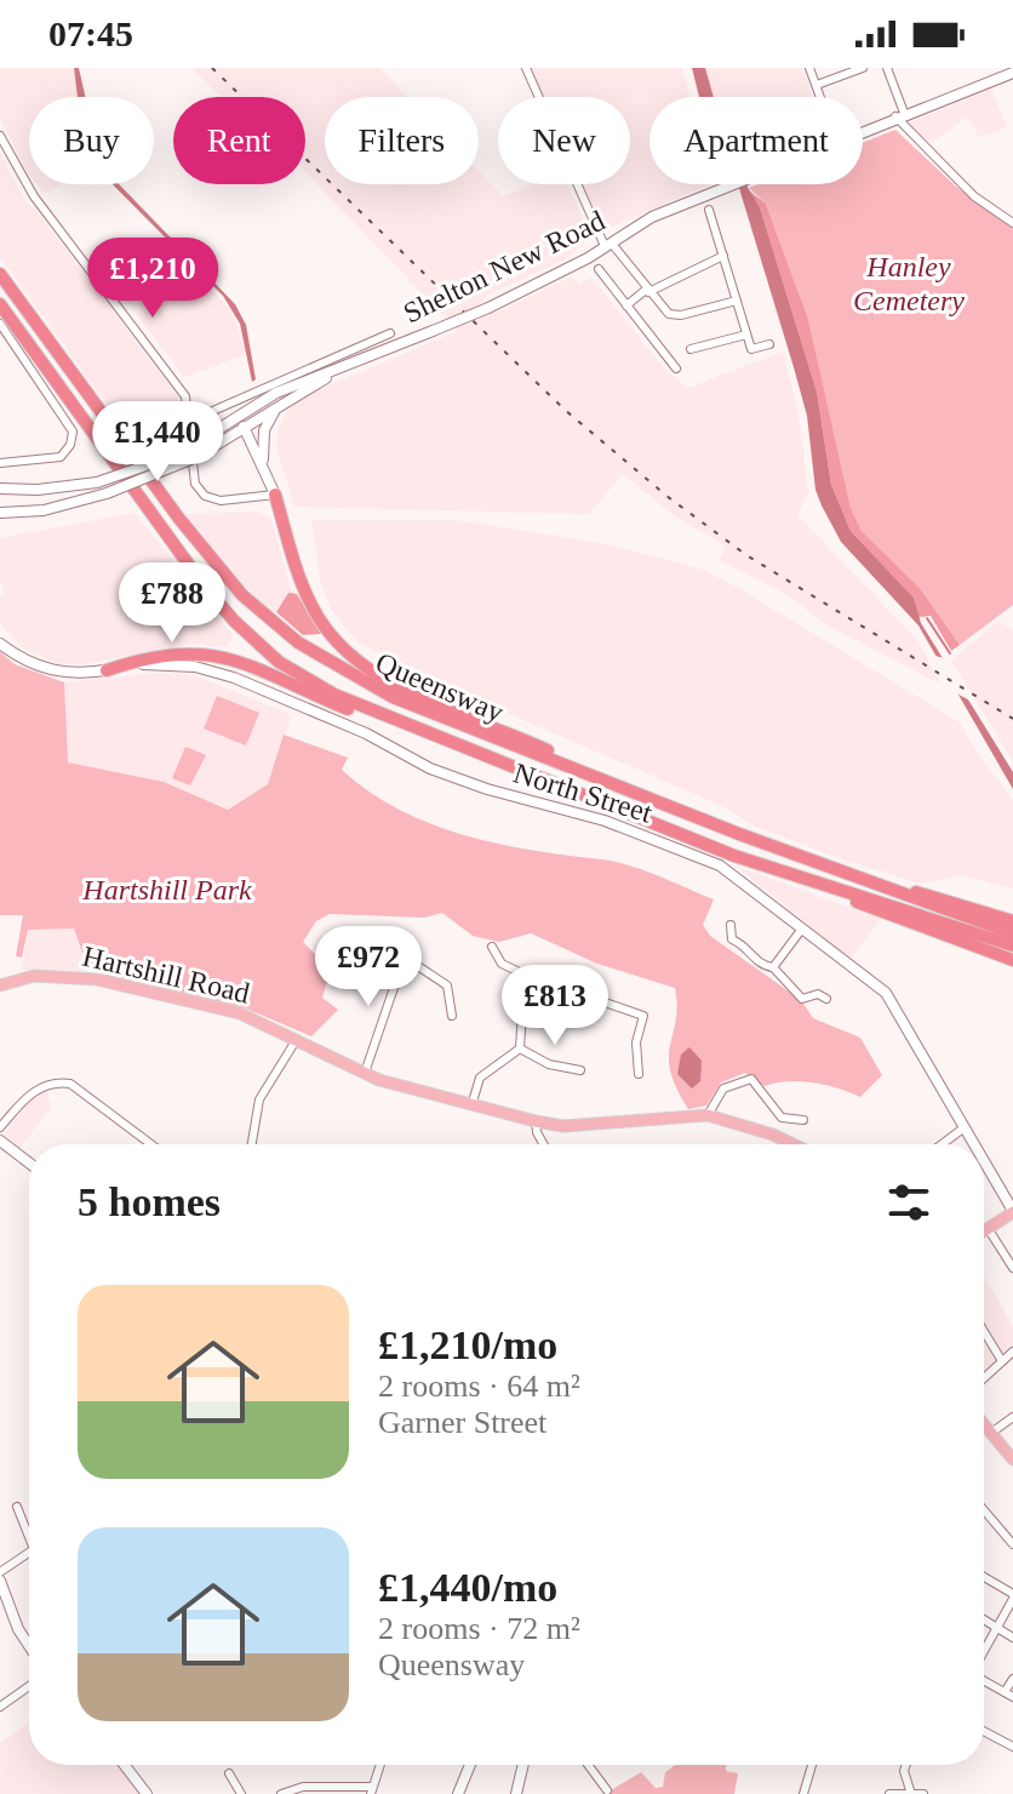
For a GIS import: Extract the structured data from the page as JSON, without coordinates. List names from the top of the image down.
{
  "streets": {
    "highway": ["Queensway"],
    "main road": ["Shelton New Road", "North Street", "Hartshill Road"]
  },
  "parks": ["Hanley Cemetery", "Hartshill Park"],
  "page": {
    "status": "07:45",
    "chip": [
      "Buy",
      "Rent",
      "Filters",
      "New",
      "Apartment"
    ],
    "price": [
      "£1,210",
      "£1,440",
      "£788",
      "£972",
      "£813"
    ],
    "heading": "5 homes",
    "list": [
      {
        "name": "£1,210/mo",
        "note": "2 rooms · 64 m² · Garner Street"
      },
      {
        "name": "£1,440/mo",
        "note": "2 rooms · 72 m² · Queensway"
      }
    ]
  }
}
